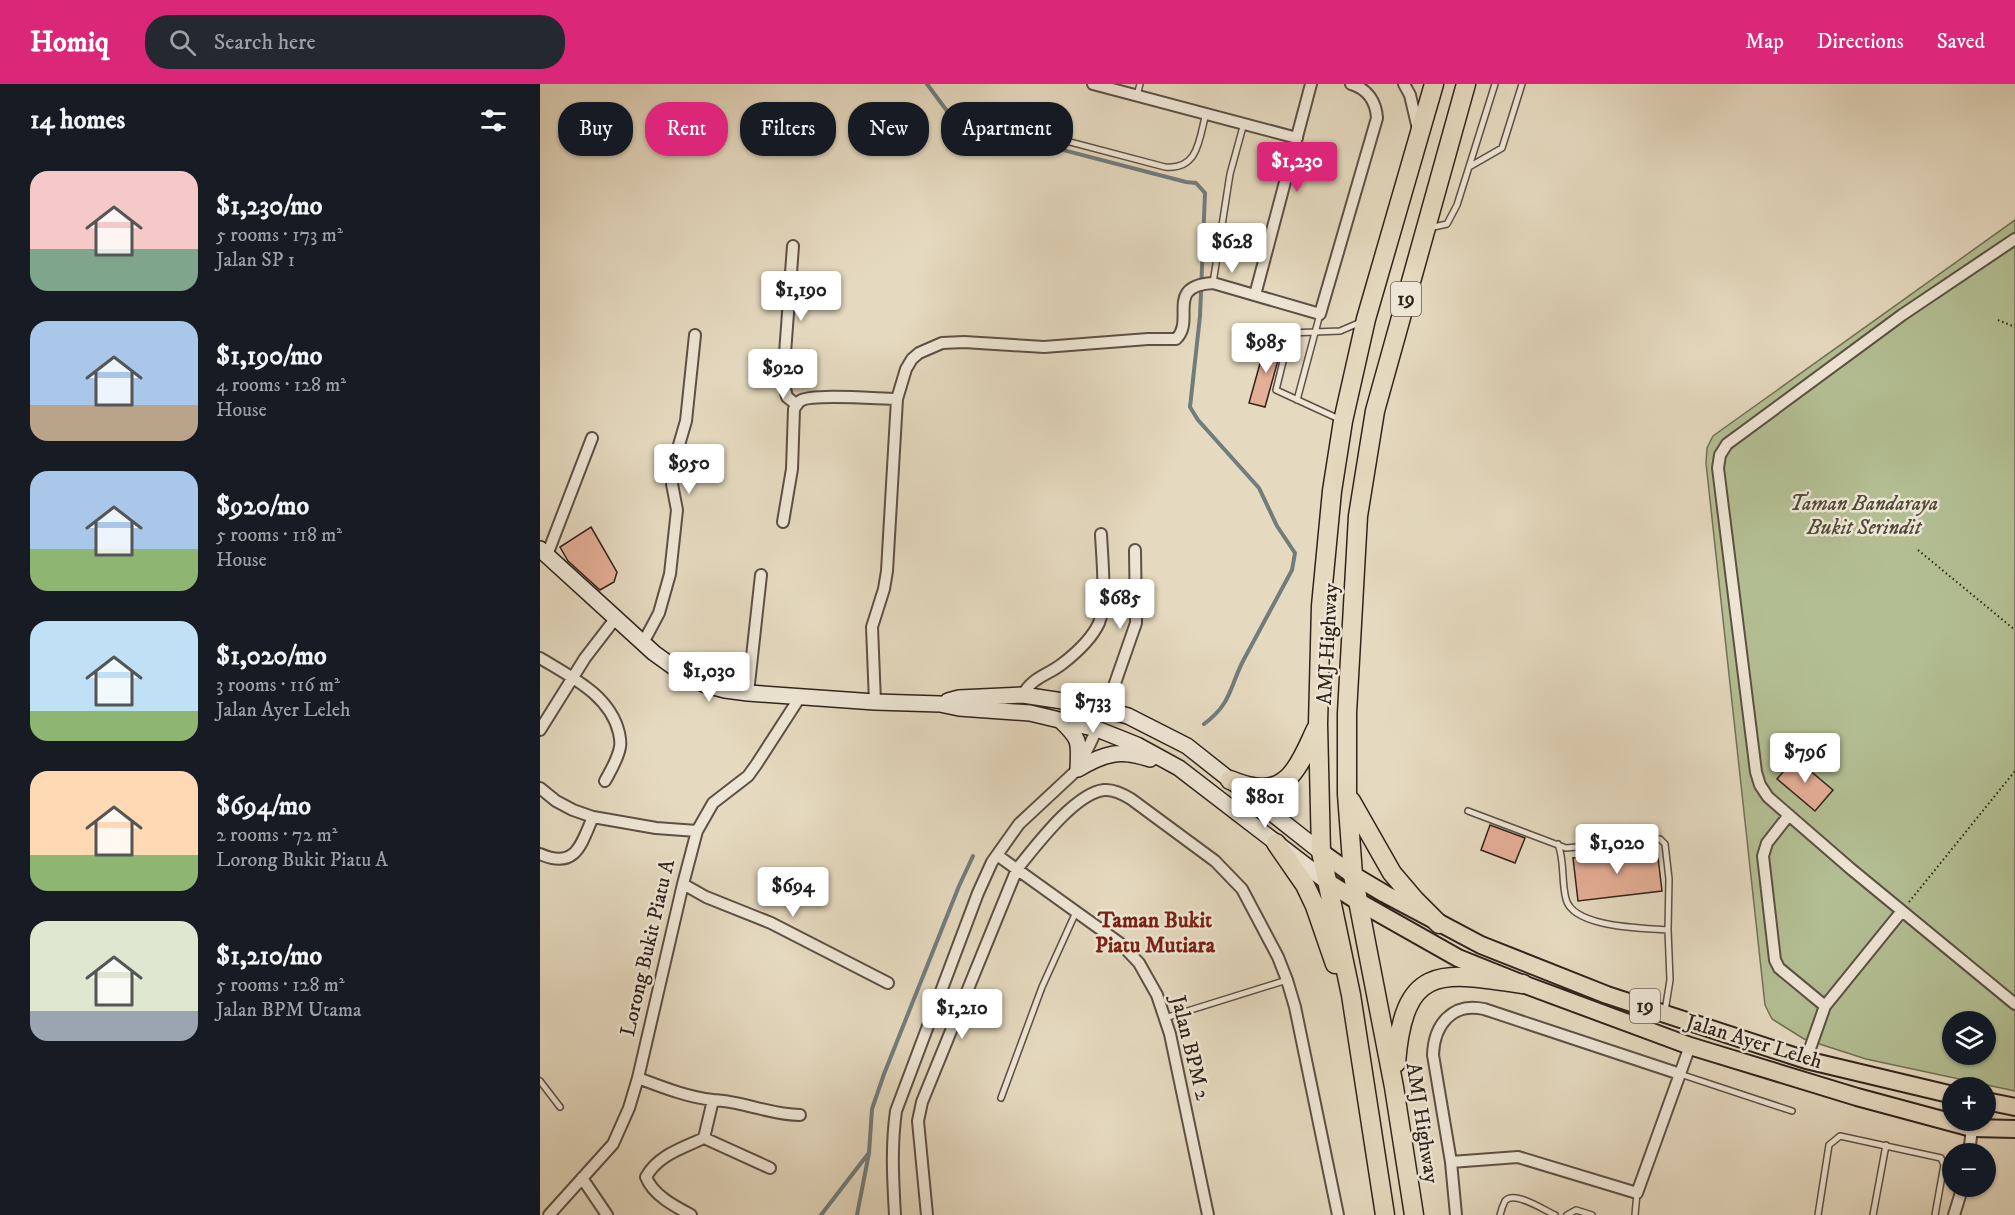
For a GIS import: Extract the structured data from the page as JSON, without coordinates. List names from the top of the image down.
{
  "streets": {
    "highway": ["19", "AMJ Highway"],
    "main road": ["Jalan Ayer Leleh"],
    "street": ["Lorong Bukit Piatu A", "Jalan BPM 2"]
  },
  "crossings": [
    ["AMJ Highway", "Jalan Ayer Leleh"]
  ],
  "districts": ["Taman Bukit Piatu Mutiara"],
  "parks": ["Taman Bandaraya Bukit Serindit"],
  "page": {
    "header": "Homiq",
    "search": "Search here",
    "nav": ["Map", "Directions", "Saved"],
    "heading": "14 homes",
    "chip": [
      "Buy",
      "Rent",
      "Filters",
      "New",
      "Apartment"
    ],
    "price": [
      "$1,230",
      "$628",
      "$1,190",
      "$985",
      "$920",
      "$950",
      "$685",
      "$1,030",
      "$733",
      "$796",
      "$801",
      "$1,020",
      "$694",
      "$1,210"
    ],
    "list": [
      {
        "name": "$1,230/mo",
        "note": "5 rooms · 173 m² · Jalan SP 1"
      },
      {
        "name": "$1,190/mo",
        "note": "4 rooms · 128 m² · House"
      },
      {
        "name": "$920/mo",
        "note": "5 rooms · 118 m² · House"
      },
      {
        "name": "$1,020/mo",
        "note": "3 rooms · 116 m² · Jalan Ayer Leleh"
      },
      {
        "name": "$694/mo",
        "note": "2 rooms · 72 m² · Lorong Bukit Piatu A"
      },
      {
        "name": "$1,210/mo",
        "note": "5 rooms · 128 m² · Jalan BPM Utama"
      }
    ],
    "map_buttons": ["+", "−"]
  }
}
